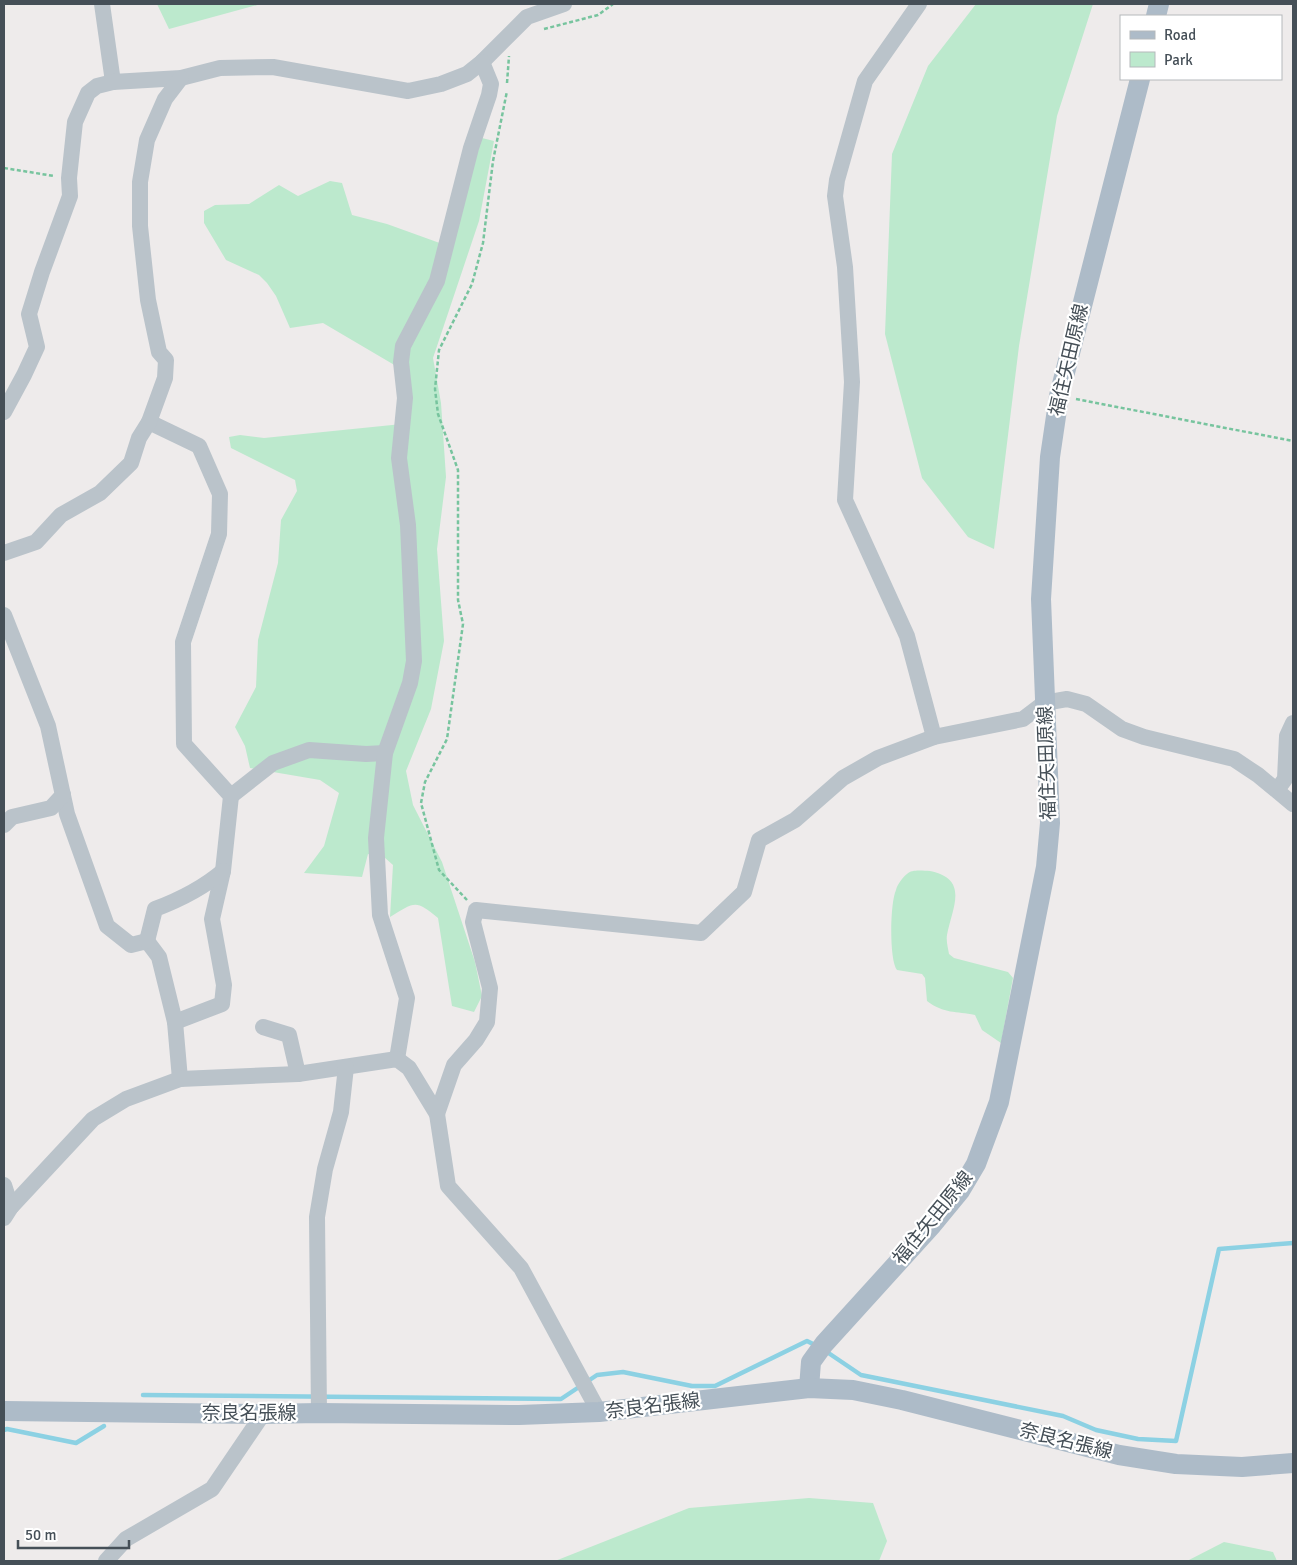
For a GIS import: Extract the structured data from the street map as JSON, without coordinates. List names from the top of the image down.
{
  "streets": {
    "main road": ["福住矢田原線", "奈良名張線"]
  },
  "crossings": [
    ["福住矢田原線", "奈良名張線"]
  ],
  "legend": ["Road", "Park"],
  "scale_bar": "50 m"
}
